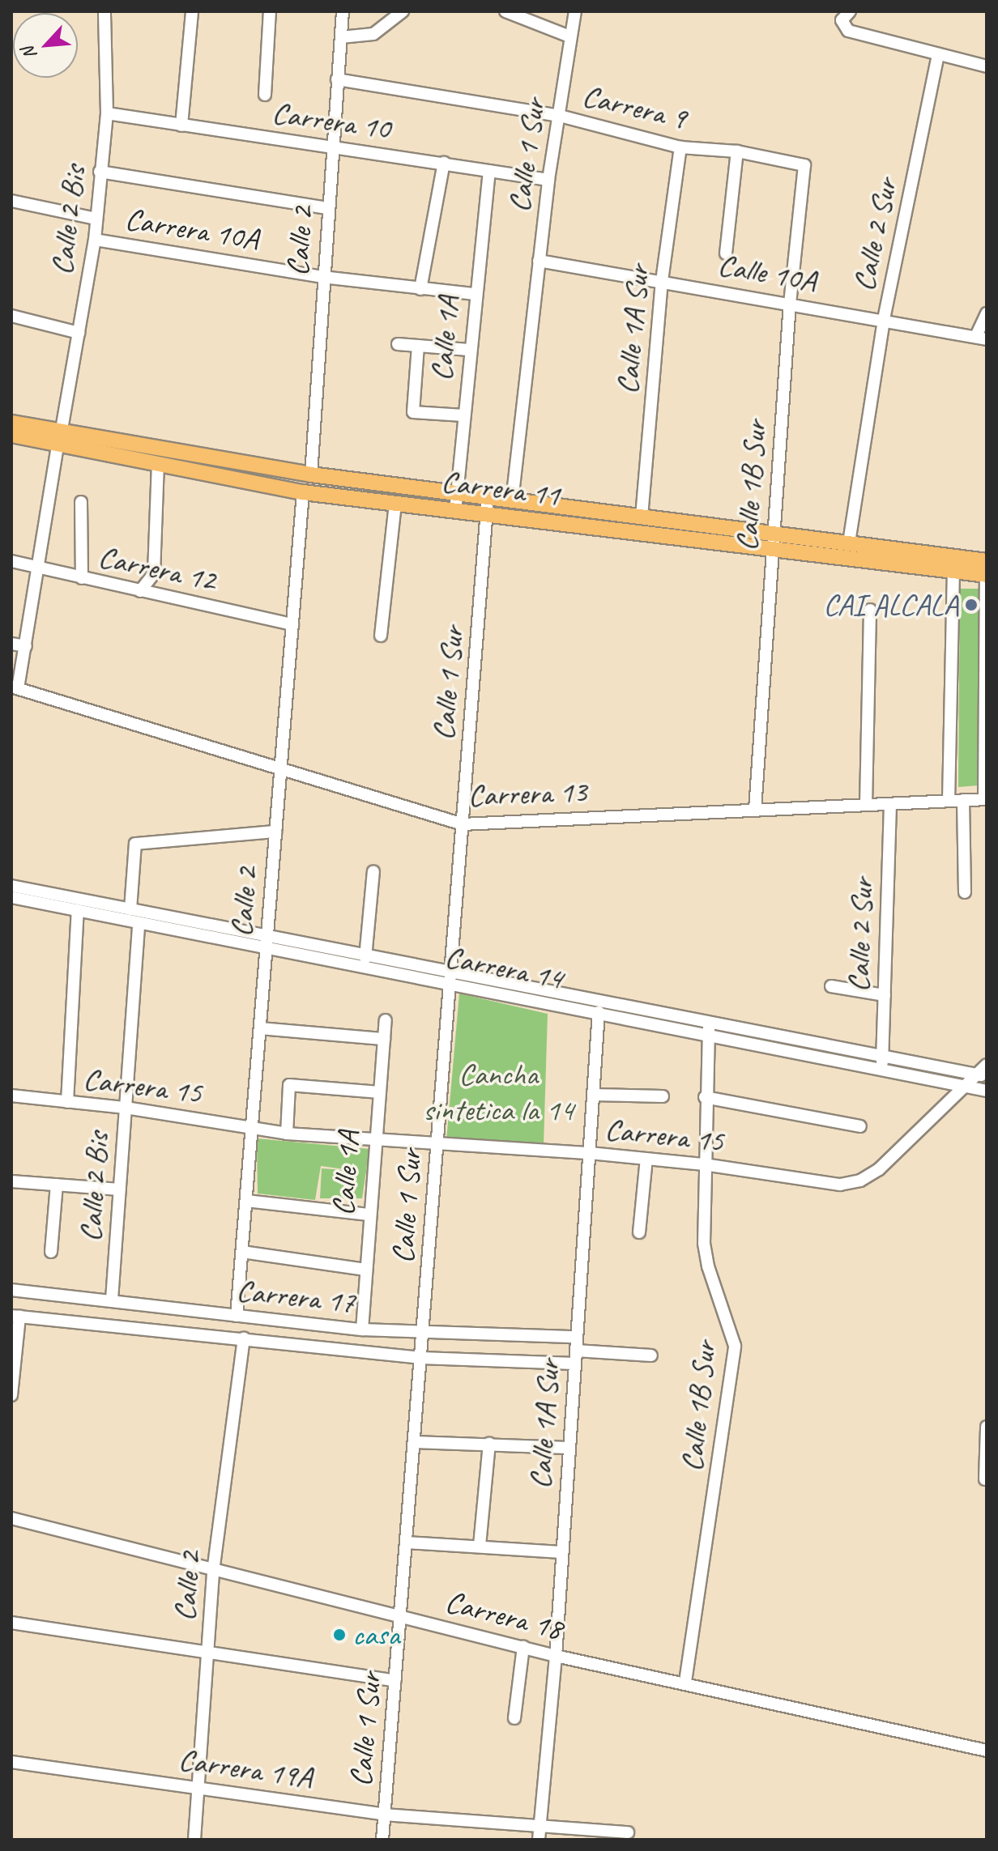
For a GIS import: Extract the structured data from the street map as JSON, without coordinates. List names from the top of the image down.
{
  "streets": {
    "main road": ["Carrera 11"],
    "street": [
      "Carrera 9",
      "Carrera 10",
      "Calle 1 Sur",
      "Calle 2 Bis",
      "Carrera 10A",
      "Calle 2 Sur",
      "Calle 2",
      "Calle 10A",
      "Calle 1A Sur",
      "Calle 1A",
      "Calle 1B Sur",
      "Carrera 12",
      "Carrera 13",
      "Carrera 14",
      "Carrera 15",
      "Carrera 17",
      "Carrera 18",
      "Carrera 19A"
    ]
  },
  "crossings": [
    ["Carrera 9", "Calle 1 Sur"],
    ["Carrera 9", "Calle 2"],
    ["Carrera 9", "Calle 1A Sur"],
    ["Carrera 9", "Calle 1B Sur"],
    ["Carrera 10", "Calle 1 Sur"],
    ["Carrera 10", "Calle 2 Bis"],
    ["Carrera 10", "Calle 2"],
    ["Carrera 10", "Calle 1A"],
    ["Calle 1 Sur", "Calle 10A"],
    ["Calle 1 Sur", "Carrera 11"],
    ["Calle 1 Sur", "Carrera 13"],
    ["Calle 1 Sur", "Carrera 14"],
    ["Calle 1 Sur", "Carrera 15"],
    ["Calle 1 Sur", "Carrera 17"],
    ["Calle 1 Sur", "Carrera 18"],
    ["Calle 1 Sur", "Carrera 19A"],
    ["Calle 2 Bis", "Carrera 10A"],
    ["Calle 2 Bis", "Carrera 11"],
    ["Calle 2 Bis", "Carrera 12"],
    ["Calle 2 Bis", "Carrera 13"],
    ["Calle 2 Bis", "Carrera 14"],
    ["Calle 2 Bis", "Carrera 15"],
    ["Calle 2 Bis", "Carrera 17"],
    ["Carrera 10A", "Calle 2"],
    ["Carrera 10A", "Calle 1A"],
    ["Calle 2 Sur", "Calle 10A"],
    ["Calle 2 Sur", "Carrera 11"],
    ["Calle 2 Sur", "Carrera 13"],
    ["Calle 2 Sur", "Carrera 14"],
    ["Calle 2", "Carrera 11"],
    ["Calle 2", "Carrera 12"],
    ["Calle 2", "Carrera 13"],
    ["Calle 2", "Carrera 14"],
    ["Calle 2", "Carrera 15"],
    ["Calle 2", "Carrera 17"],
    ["Calle 2", "Carrera 18"],
    ["Calle 2", "Carrera 19A"],
    ["Calle 10A", "Calle 1A Sur"],
    ["Calle 10A", "Calle 1B Sur"],
    ["Calle 1A Sur", "Carrera 11"],
    ["Calle 1A Sur", "Carrera 14"],
    ["Calle 1A Sur", "Carrera 15"],
    ["Calle 1A Sur", "Carrera 17"],
    ["Calle 1A Sur", "Carrera 18"],
    ["Calle 1A Sur", "Carrera 19A"],
    ["Calle 1A", "Carrera 11"],
    ["Calle 1A", "Carrera 15"],
    ["Calle 1A", "Carrera 17"],
    ["Calle 1B Sur", "Carrera 11"],
    ["Calle 1B Sur", "Carrera 13"],
    ["Calle 1B Sur", "Carrera 14"],
    ["Calle 1B Sur", "Carrera 15"],
    ["Calle 1B Sur", "Carrera 18"],
    ["Carrera 14", "Carrera 15"]
  ],
  "parks": ["Cancha sintetica la 14"],
  "places": ["CAI ALCALA", "casa"],
  "north": "bottom left"
}
